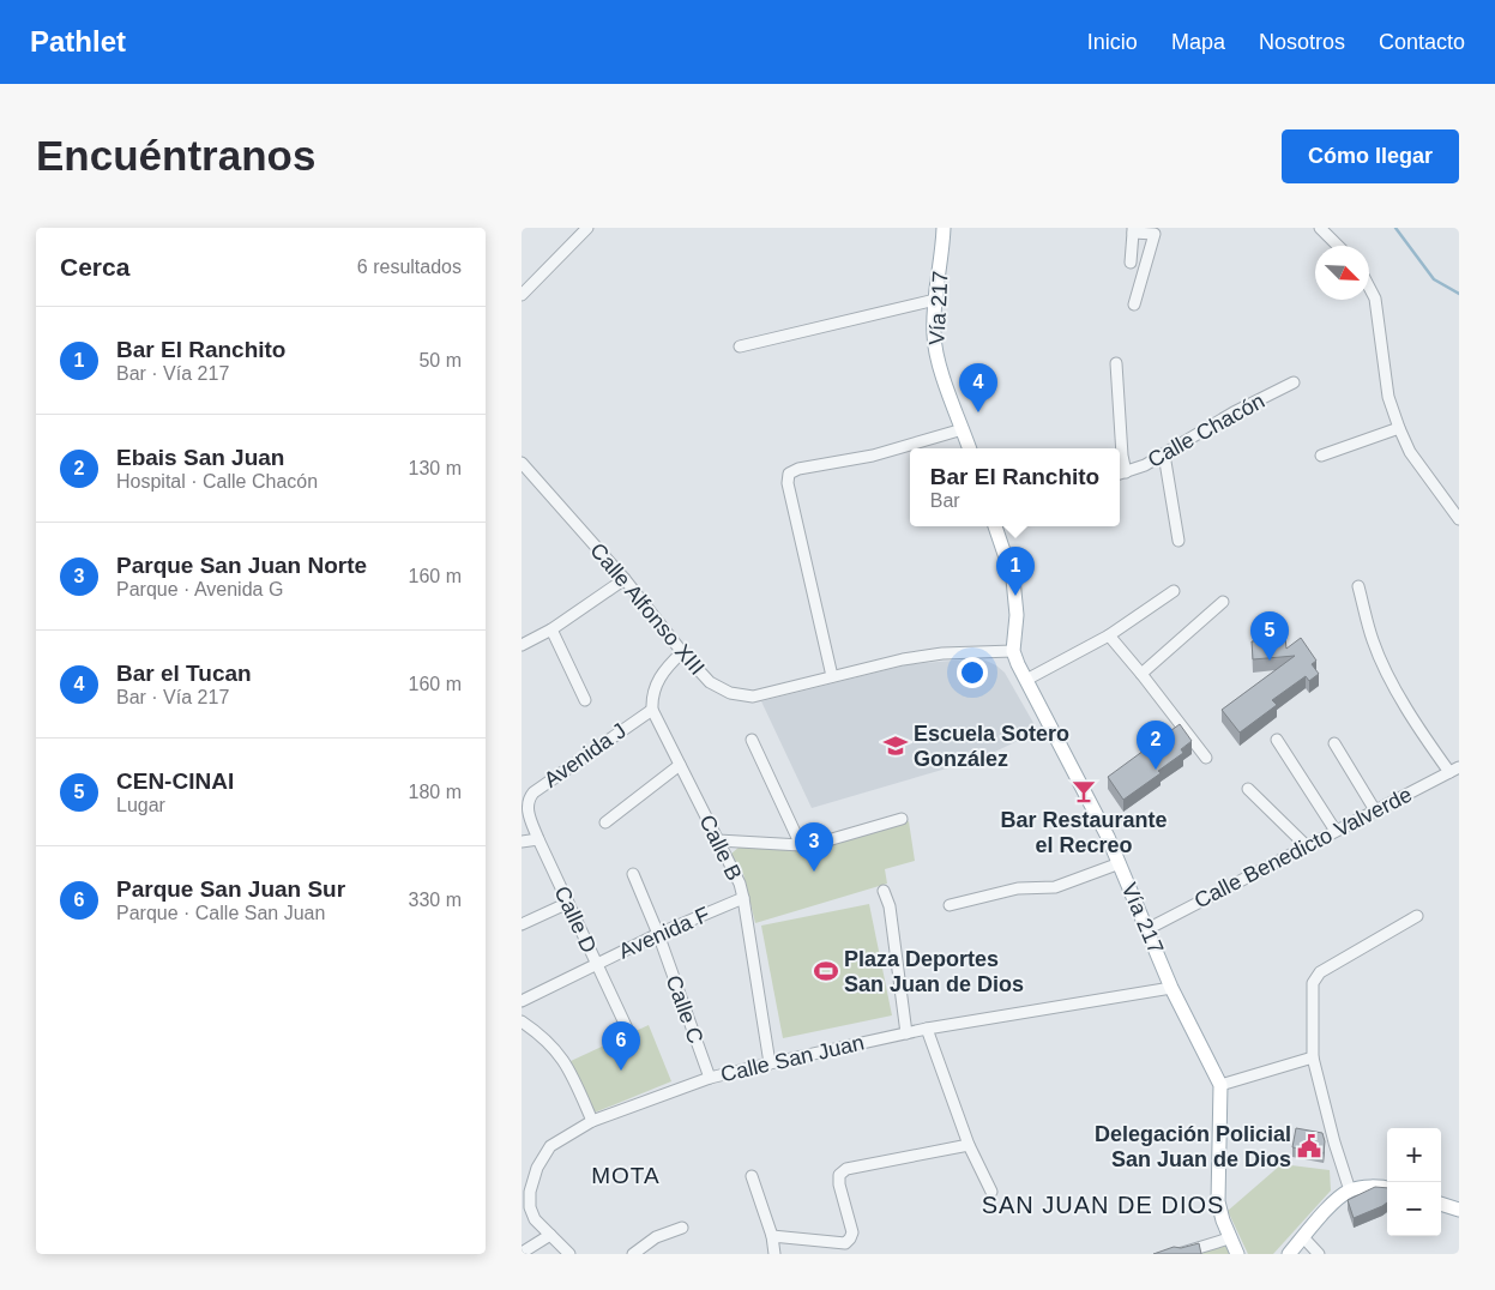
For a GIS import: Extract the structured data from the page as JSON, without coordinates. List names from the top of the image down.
{
  "streets": {
    "main road": ["Vía 217"],
    "street": [
      "Calle Chacón",
      "Calle Alfonso XIII",
      "Avenida J",
      "Calle B",
      "Calle Benedicto Valverde",
      "Calle D",
      "Avenida F",
      "Calle C",
      "Calle San Juan"
    ]
  },
  "crossings": [
    ["Vía 217", "Calle Alfonso XIII"],
    ["Vía 217", "Calle Benedicto Valverde"],
    ["Vía 217", "Calle San Juan"],
    ["Avenida J", "Calle B"],
    ["Avenida J", "Calle D"],
    ["Calle B", "Avenida F"],
    ["Calle B", "Calle San Juan"],
    ["Calle D", "Avenida F"],
    ["Avenida F", "Calle C"],
    ["Calle C", "Calle San Juan"]
  ],
  "districts": ["MOTA", "SAN JUAN DE DIOS"],
  "places": {
    "school or university": ["Escuela Sotero González"],
    "bar": ["Bar Restaurante el Recreo"],
    "sports": ["Plaza Deportes San Juan de Dios"],
    "public building": ["Delegación Policial San Juan de Dios"]
  },
  "north": "bottom right",
  "page": {
    "header": "Pathlet",
    "nav": [
      "Inicio",
      "Mapa",
      "Nosotros",
      "Contacto"
    ],
    "buttons": "Cómo llegar",
    "title": "Encuéntranos",
    "heading": ["Cerca", "6 resultados"],
    "list": [
      {
        "mark": "1",
        "name": "Bar El Ranchito",
        "note": "Bar · Vía 217",
        "value": "50 m"
      },
      {
        "mark": "2",
        "name": "Ebais San Juan",
        "note": "Hospital · Calle Chacón",
        "value": "130 m"
      },
      {
        "mark": "3",
        "name": "Parque San Juan Norte",
        "note": "Parque · Avenida G",
        "value": "160 m"
      },
      {
        "mark": "4",
        "name": "Bar el Tucan",
        "note": "Bar · Vía 217",
        "value": "160 m"
      },
      {
        "mark": "5",
        "name": "CEN-CINAI",
        "note": "Lugar",
        "value": "180 m"
      },
      {
        "mark": "6",
        "name": "Parque San Juan Sur",
        "note": "Parque · Calle San Juan",
        "value": "330 m"
      }
    ],
    "pins": [
      "4",
      "1",
      "5",
      "2",
      "3",
      "6"
    ],
    "popup": ["Bar El Ranchito", "Bar"],
    "map_buttons": ["+", "−"]
  }
}
